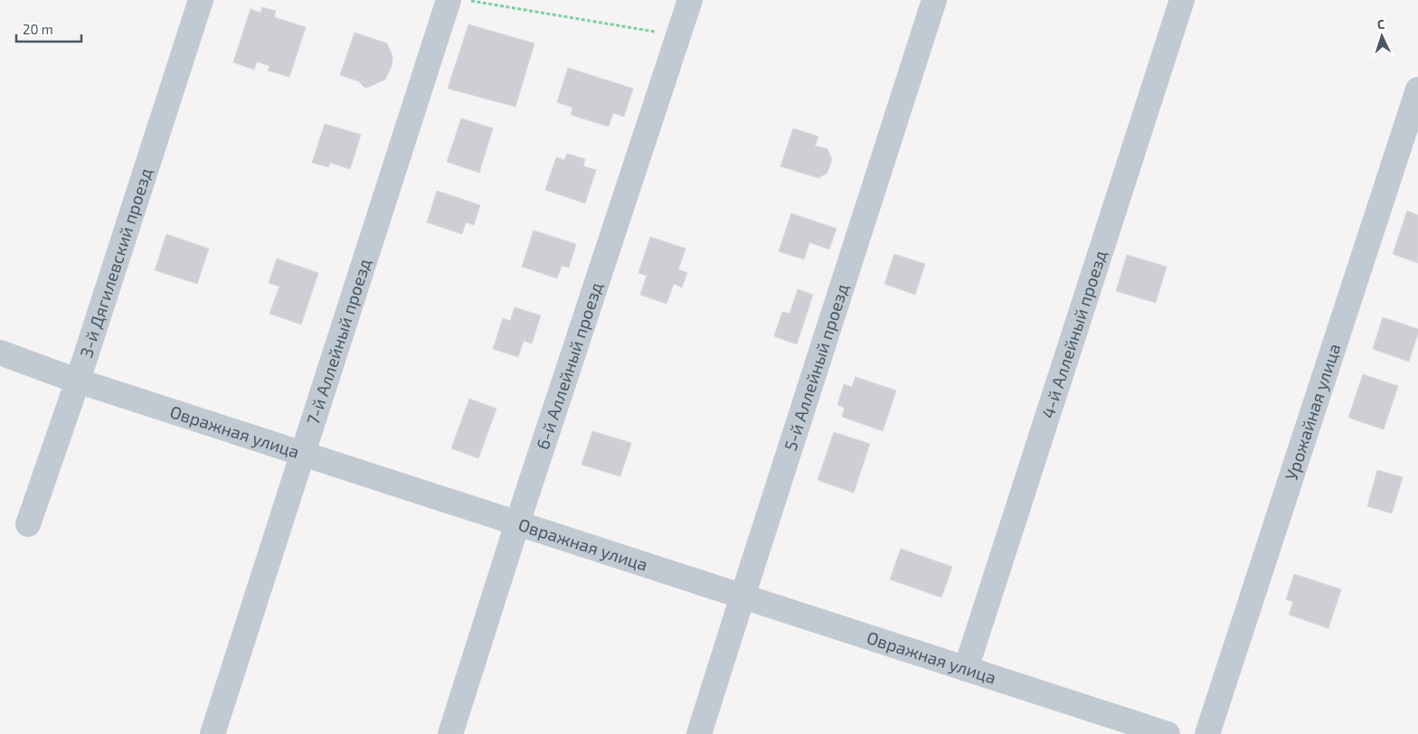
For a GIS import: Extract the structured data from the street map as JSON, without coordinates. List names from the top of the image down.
{
  "streets": {
    "street": [
      "3-й Дягилевский проезд",
      "4-й Аллейный проезд",
      "7-й Аллейный проезд",
      "6-й Аллейный проезд",
      "5-й Аллейный проезд",
      "Урожайная улица",
      "Овражная улица"
    ]
  },
  "crossings": [
    ["3-й Дягилевский проезд", "Овражная улица"],
    ["4-й Аллейный проезд", "Овражная улица"],
    ["7-й Аллейный проезд", "Овражная улица"],
    ["6-й Аллейный проезд", "Овражная улица"],
    ["5-й Аллейный проезд", "Овражная улица"]
  ],
  "scale_bar": "20 m",
  "north": "top"
}
